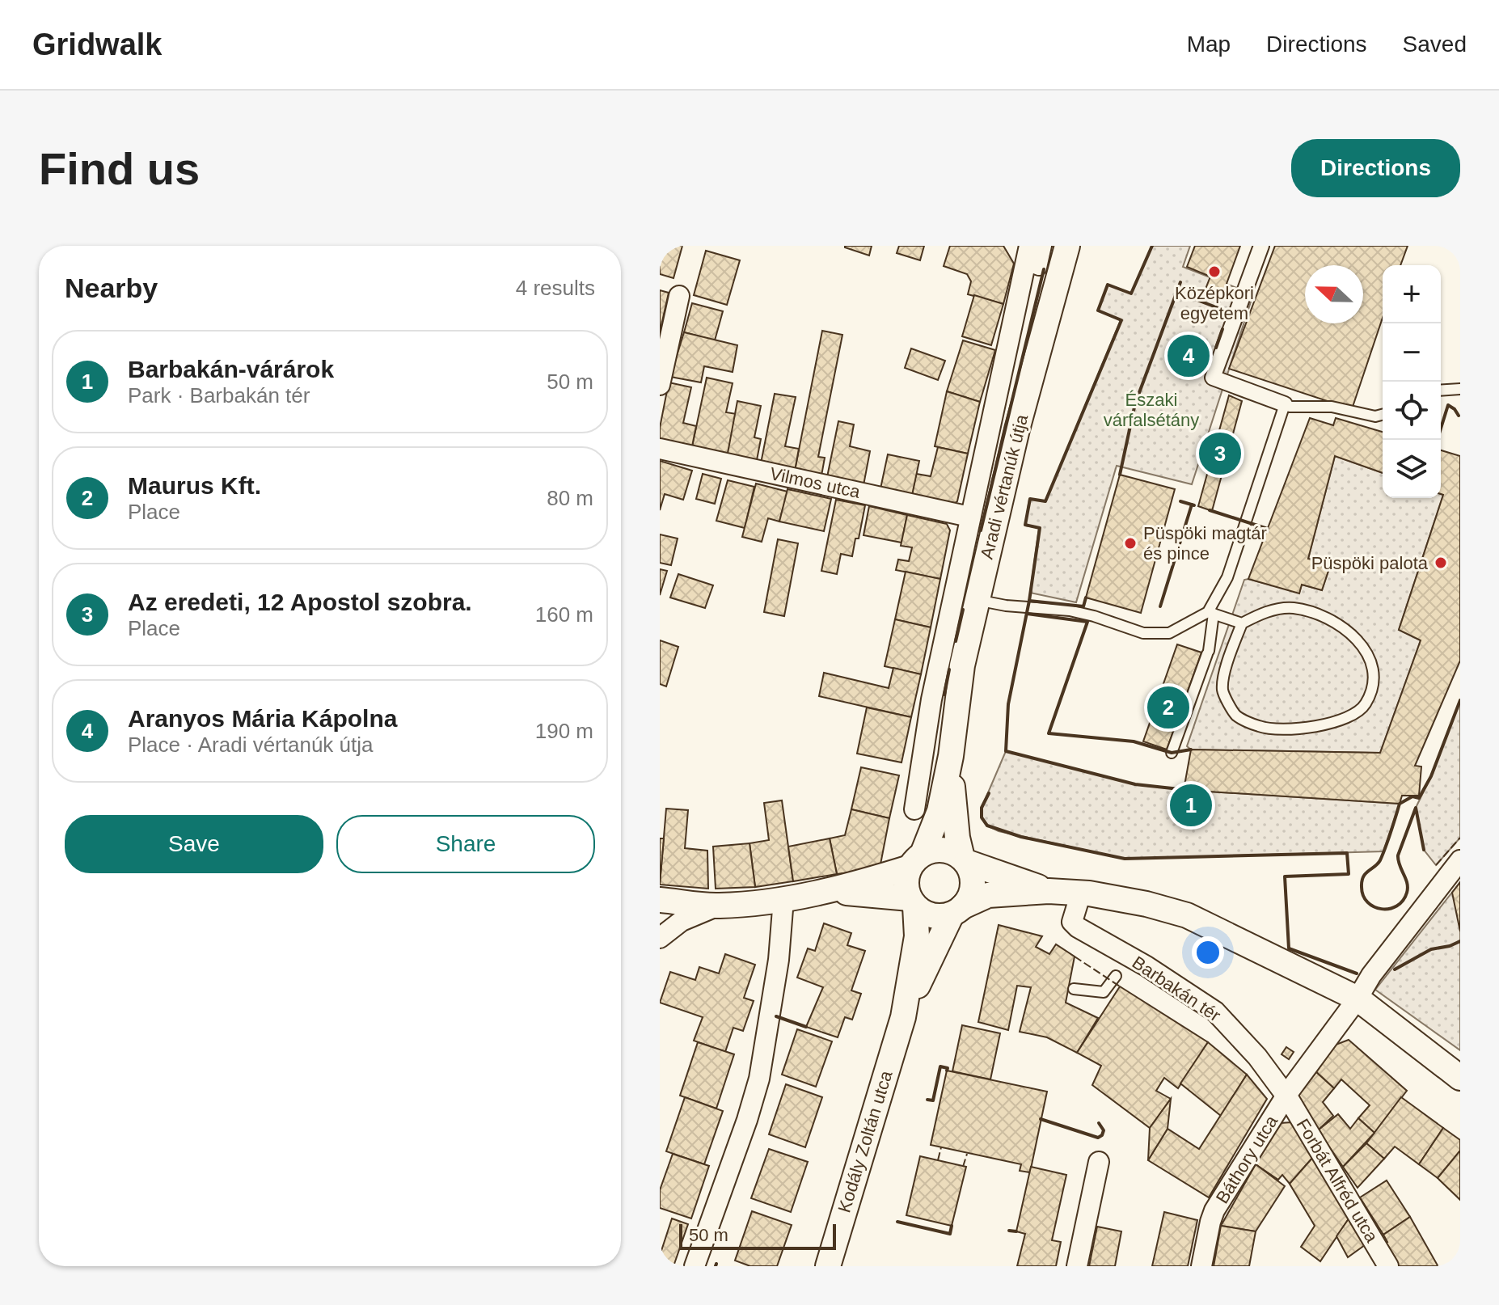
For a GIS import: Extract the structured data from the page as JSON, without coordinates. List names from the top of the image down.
{
  "streets": {
    "street": [
      "Vilmos utca",
      "Aradi vértanúk útja",
      "Barbakán tér",
      "Kodály Zoltán utca",
      "Báthory utca",
      "Forbát Alfréd utca"
    ]
  },
  "crossings": [
    ["Vilmos utca", "Aradi vértanúk útja"],
    ["Aradi vértanúk útja", "Kodály Zoltán utca"],
    ["Barbakán tér", "Báthory utca"],
    ["Barbakán tér", "Forbát Alfréd utca"],
    ["Báthory utca", "Forbát Alfréd utca"]
  ],
  "parks": ["Északi várfalsétány"],
  "places": ["Középkori egyetem", "Püspöki magtár és pince", "Püspöki palota"],
  "scale_bar": "50 m",
  "north": "left",
  "page": {
    "header": "Gridwalk",
    "nav": ["Map", "Directions", "Saved"],
    "buttons": [
      "Directions",
      ["Save", "Share"]
    ],
    "title": "Find us",
    "heading": ["Nearby", "4 results"],
    "map_buttons": ["+", "−"],
    "list": [
      {
        "mark": "1",
        "name": "Barbakán-várárok",
        "note": "Park · Barbakán tér",
        "value": "50 m"
      },
      {
        "mark": "2",
        "name": "Maurus Kft.",
        "note": "Place",
        "value": "80 m"
      },
      {
        "mark": "3",
        "name": "Az eredeti, 12 Apostol szobra.",
        "note": "Place",
        "value": "160 m"
      },
      {
        "mark": "4",
        "name": "Aranyos Mária Kápolna",
        "note": "Place · Aradi vértanúk útja",
        "value": "190 m"
      }
    ],
    "pins": [
      "4",
      "3",
      "2",
      "1"
    ],
    "scale": "50 m"
  }
}
